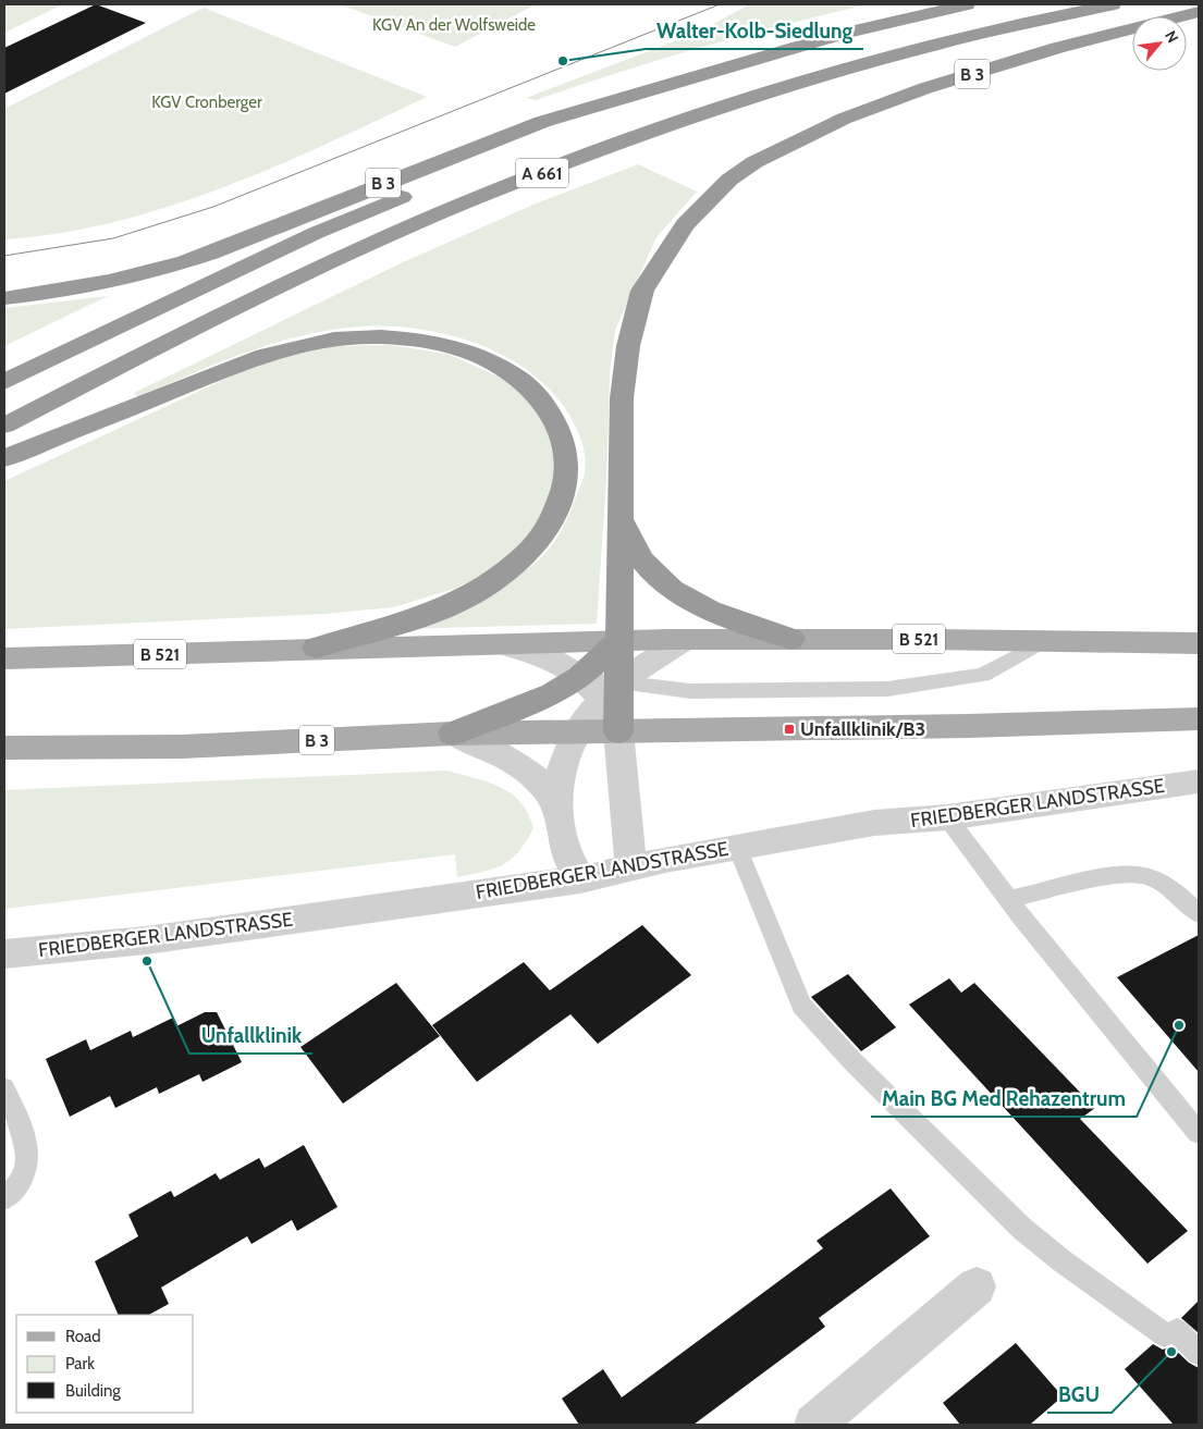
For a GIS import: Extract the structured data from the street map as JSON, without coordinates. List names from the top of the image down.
{
  "streets": {
    "highway": ["B 3", "A 661"],
    "main road": ["B 521"],
    "street": ["FRIEDBERGER LANDSTRASSE"]
  },
  "crossings": [
    ["B 3", "A 661"],
    ["B 3", "B 521"]
  ],
  "parks": ["KGV An der Wolfsweide", "KGV Cronberger"],
  "places": {
    "other": [
      "Walter-Kolb-Siedlung",
      "Unfallklinik",
      "Main BG Med Rehazentrum",
      "BGU"
    ],
    "transit": ["Unfallklinik/B3"]
  },
  "legend": ["Road", "Park", "Building"],
  "north": "top right"
}
